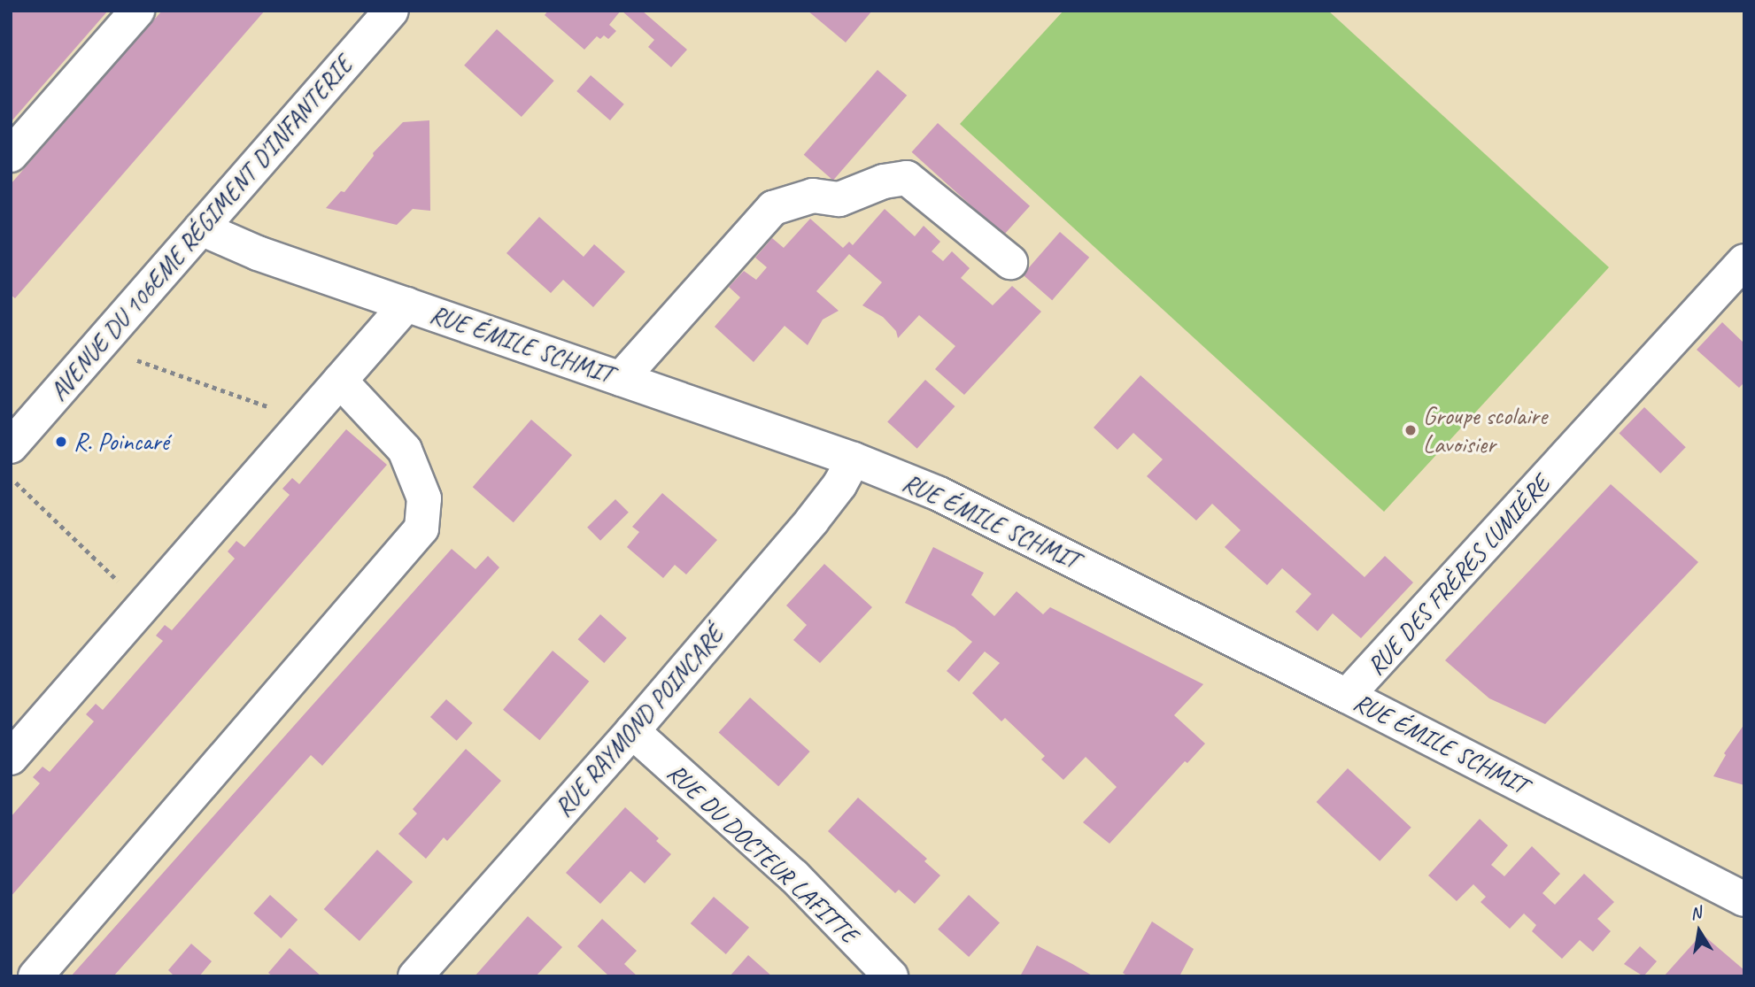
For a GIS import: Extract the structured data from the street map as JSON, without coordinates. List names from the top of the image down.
{
  "streets": {
    "street": [
      "AVENUE DU 106EME RÉGIMENT D'INFANTERIE",
      "RUE ÉMILE SCHMIT",
      "RUE DES FRÈRES LUMIÈRE",
      "RUE RAYMOND POINCARÉ",
      "RUE DU DOCTEUR LAFITTE"
    ]
  },
  "crossings": [
    ["AVENUE DU 106EME RÉGIMENT D'INFANTERIE", "RUE ÉMILE SCHMIT"],
    ["RUE ÉMILE SCHMIT", "RUE DES FRÈRES LUMIÈRE"],
    ["RUE ÉMILE SCHMIT", "RUE RAYMOND POINCARÉ"],
    ["RUE RAYMOND POINCARÉ", "RUE DU DOCTEUR LAFITTE"]
  ],
  "places": ["Groupe scolaire Lavoisier", "R. Poincaré"],
  "north": "top"
}
